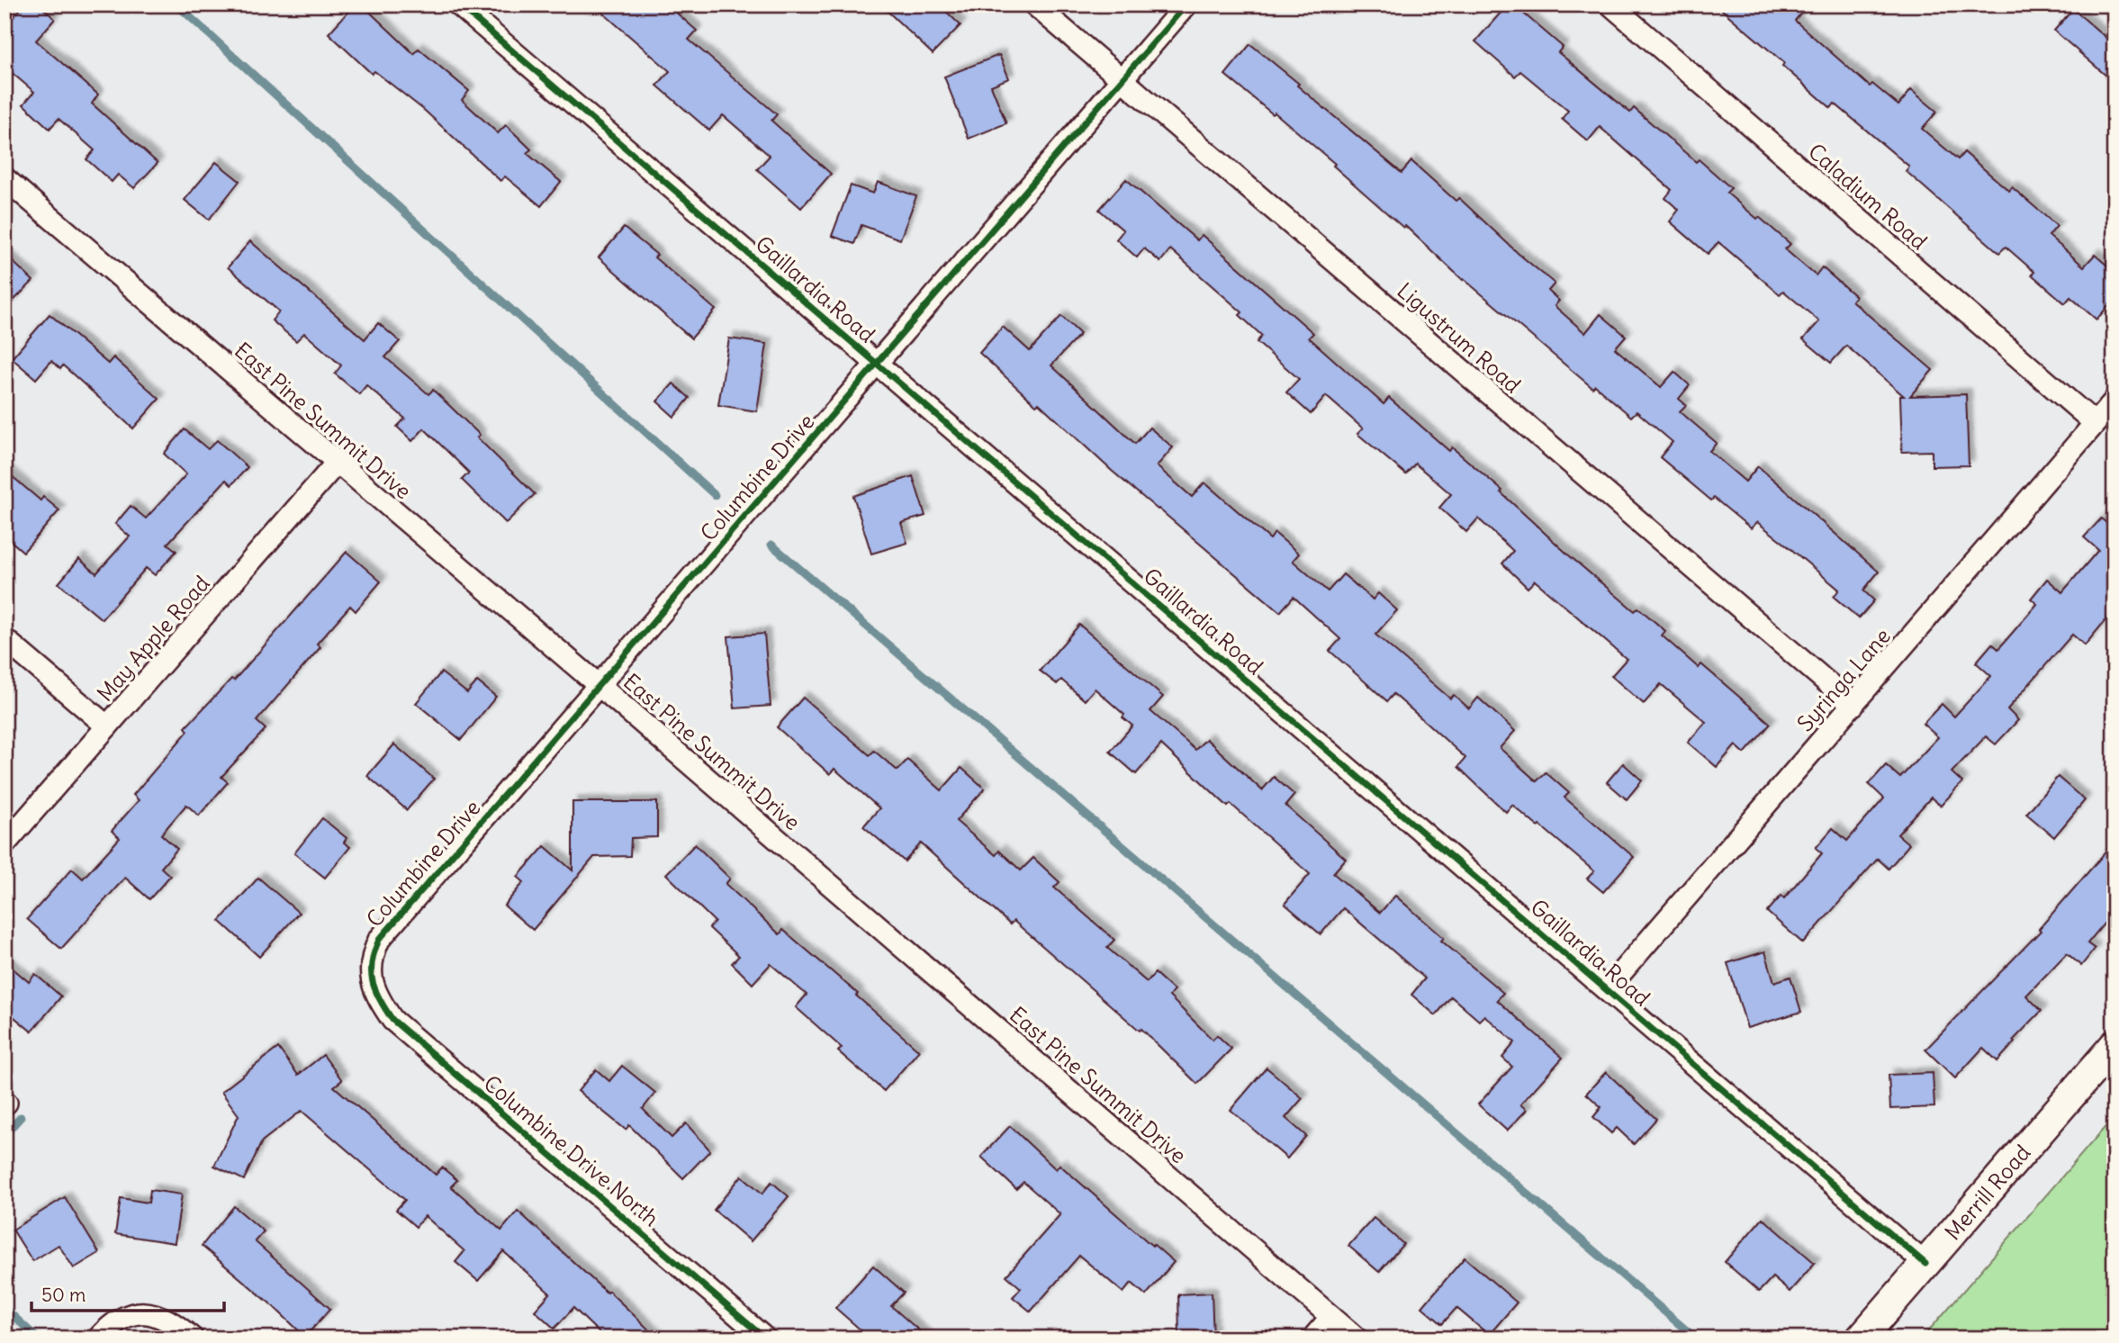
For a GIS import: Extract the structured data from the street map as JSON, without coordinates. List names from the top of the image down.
{
  "streets": {
    "main road": ["Merrill Road"],
    "street": [
      "Caladium Road",
      "Gaillardia Road",
      "Ligustrum Road",
      "East Pine Summit Drive",
      "Columbine Drive",
      "May Apple Road",
      "Syringa Lane",
      "Columbine Drive North"
    ]
  },
  "crossings": [
    ["Caladium Road", "Syringa Lane"],
    ["Gaillardia Road", "Columbine Drive"],
    ["Gaillardia Road", "Syringa Lane"],
    ["Gaillardia Road", "Merrill Road"],
    ["Ligustrum Road", "Columbine Drive"],
    ["Ligustrum Road", "Syringa Lane"],
    ["East Pine Summit Drive", "Columbine Drive"],
    ["East Pine Summit Drive", "May Apple Road"],
    ["Columbine Drive", "Columbine Drive North"]
  ],
  "scale_bar": "50 m"
}
